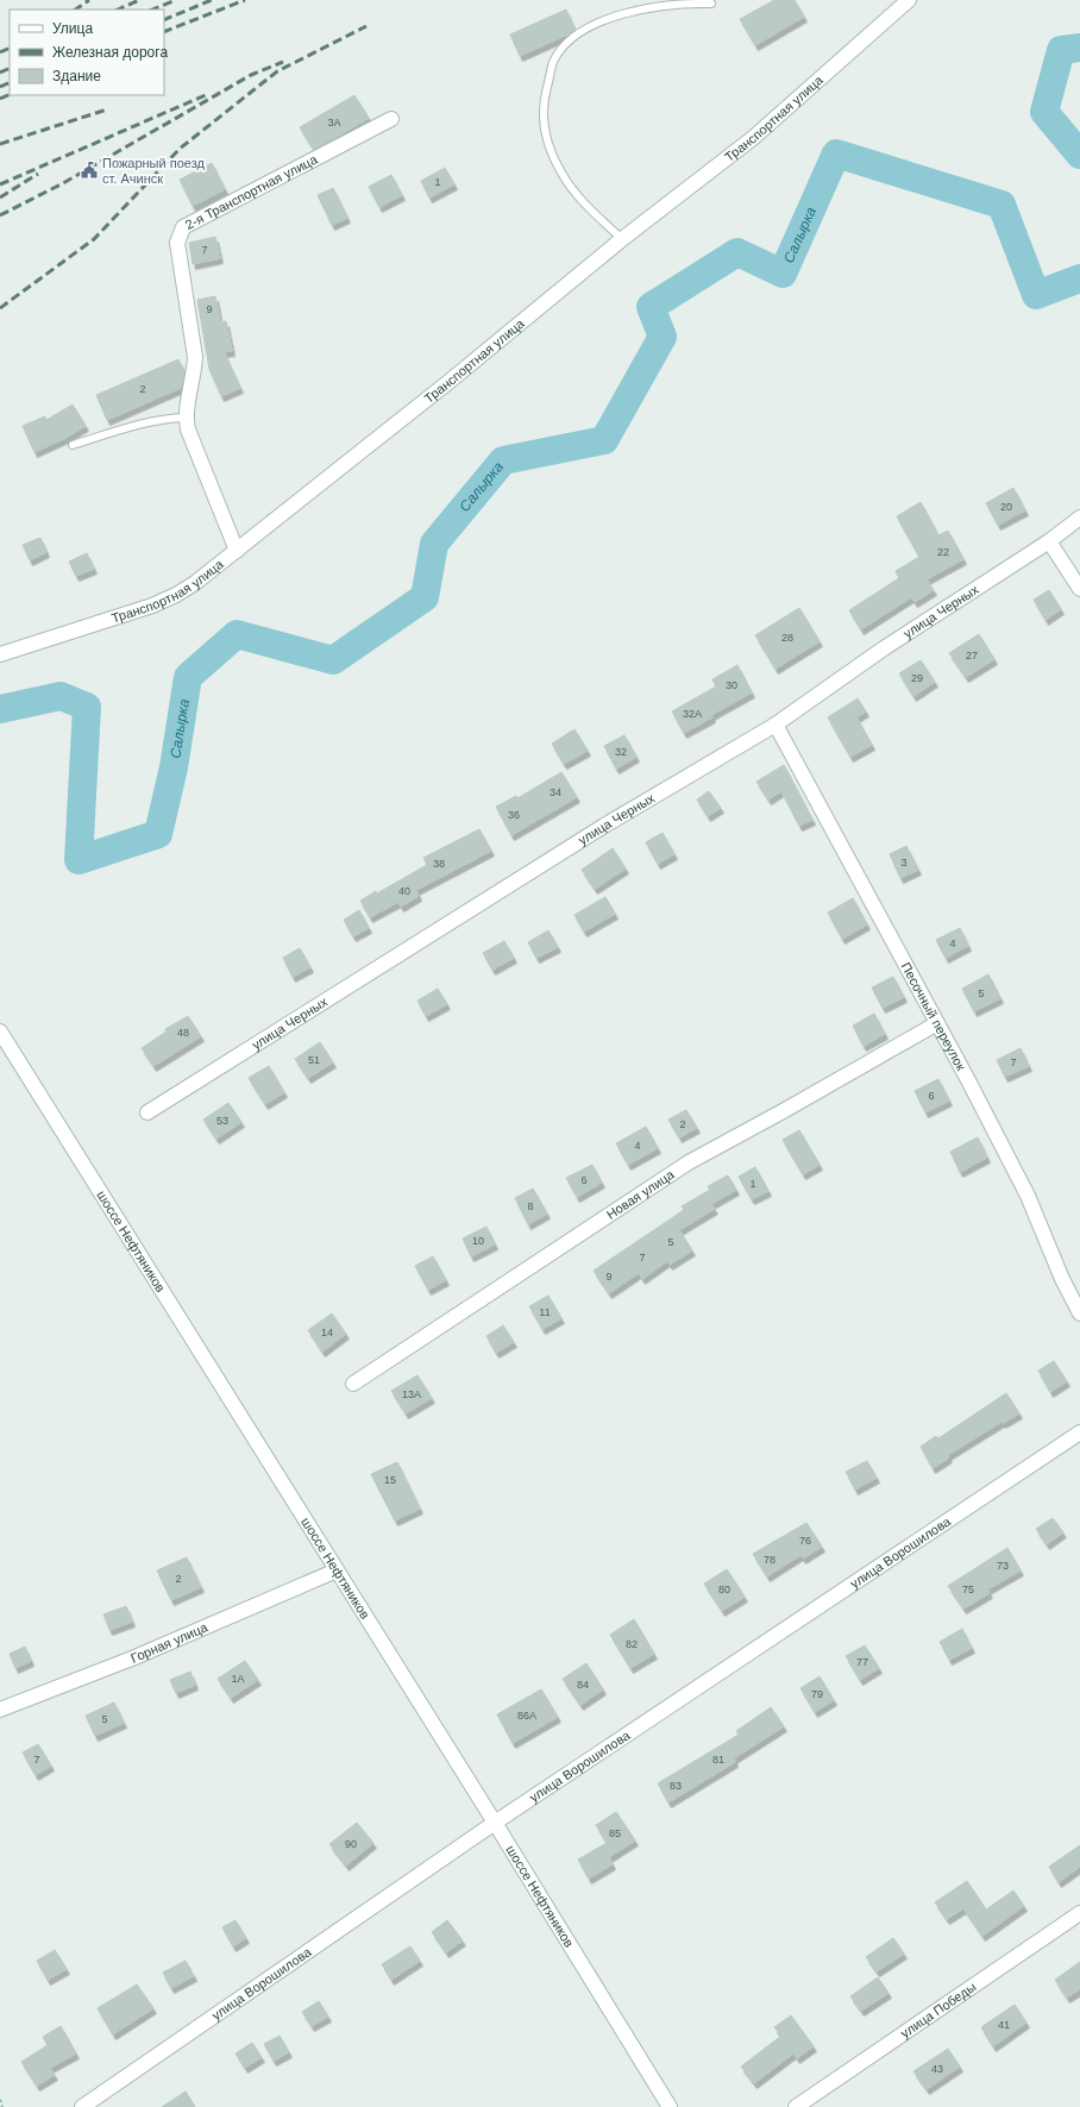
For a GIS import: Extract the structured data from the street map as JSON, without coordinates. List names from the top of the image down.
{
  "streets": {
    "street": [
      "Транспортная улица",
      "2-я Транспортная улица",
      "улица Черных",
      "Песочный переулок",
      "Новая улица",
      "шоссе Нефтяников",
      "улица Ворошилова",
      "Горная улица",
      "улица Победы"
    ]
  },
  "crossings": [
    ["Транспортная улица", "2-я Транспортная улица"],
    ["улица Черных", "Песочный переулок"],
    ["Песочный переулок", "Новая улица"],
    ["шоссе Нефтяников", "улица Ворошилова"],
    ["шоссе Нефтяников", "Горная улица"]
  ],
  "water": ["Салырка"],
  "places": {
    "public building": ["Пожарный поезд ст. Ачинск"]
  },
  "house_numbers": [
    "3А",
    "1",
    "7",
    "9",
    "2",
    "20",
    "22",
    "28",
    "27",
    "29",
    "30",
    "32А",
    "32",
    "34",
    "36",
    "3",
    "38",
    "40",
    "4",
    "5",
    "48",
    "51",
    "7",
    "6",
    "53",
    "2",
    "4",
    "6",
    "1",
    "8",
    "10",
    "5",
    "7",
    "9",
    "11",
    "14",
    "13А",
    "15",
    "76",
    "78",
    "73",
    "2",
    "80",
    "75",
    "82",
    "77",
    "1А",
    "84",
    "79",
    "86А",
    "5",
    "7",
    "81",
    "83",
    "85",
    "90",
    "41",
    "43"
  ],
  "legend": ["Улица", "Железная дорога", "Здание"]
}
